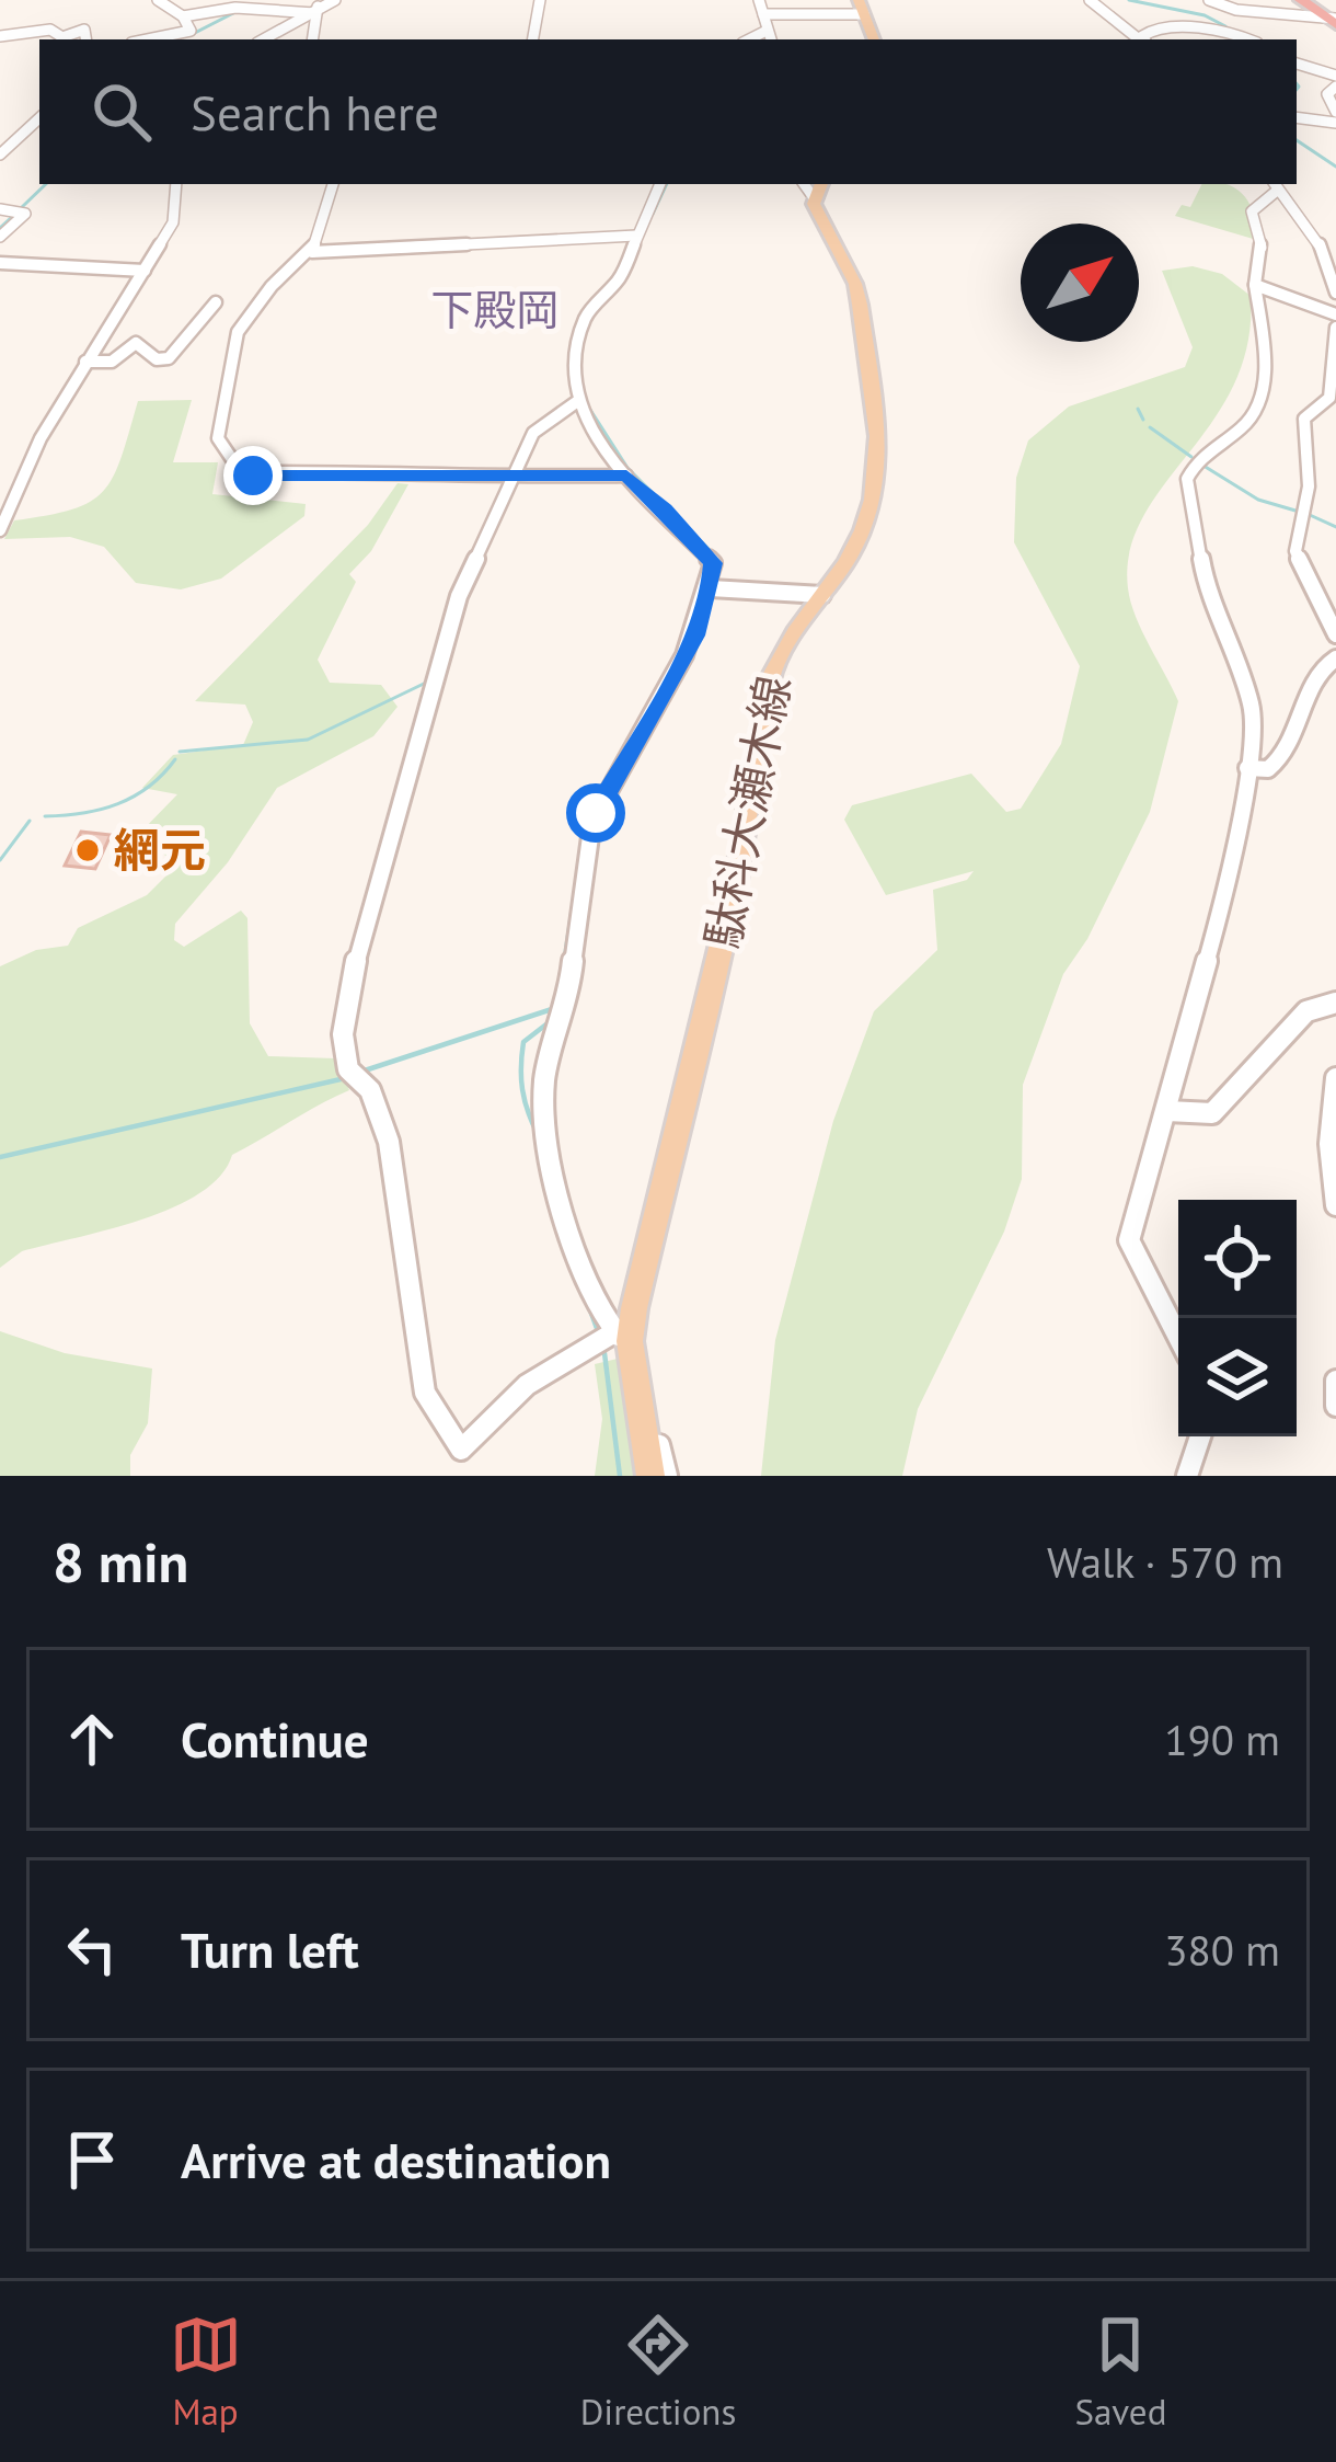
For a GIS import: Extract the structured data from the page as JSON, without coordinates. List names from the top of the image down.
{
  "streets": {
    "main road": ["駄科大瀬木線"]
  },
  "districts": ["下殿岡"],
  "places": ["網元"],
  "north": "top right",
  "page": {
    "search": "Search here",
    "heading": ["8 min", "Walk · 570 m"],
    "list": [
      ["Continue", "190 m"],
      ["Turn left", "380 m"],
      "Arrive at destination"
    ],
    "nav": ["Map", "Directions", "Saved"]
  }
}
